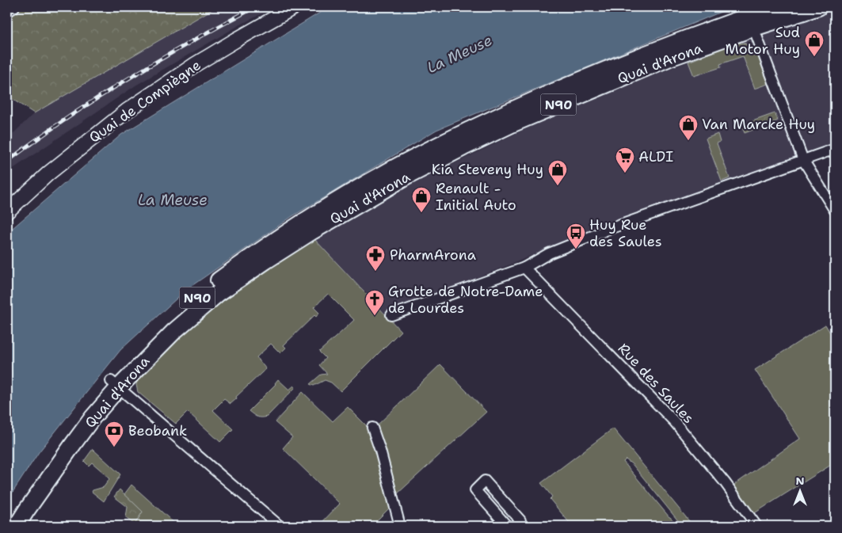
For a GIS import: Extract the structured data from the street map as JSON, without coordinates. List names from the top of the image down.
{
  "streets": {
    "main road": ["Quai d'Arona", "Quai de Compiègne", "N90"],
    "street": ["Rue des Saules"]
  },
  "water": ["La Meuse"],
  "places": {
    "shop": [
      "Sud Motor Huy",
      "Van Marcke Huy",
      "Kia Steveny Huy",
      "Renault - Initial Auto"
    ],
    "supermarket": ["ALDI"],
    "bus stop": ["Huy Rue des Saules"],
    "pharmacy": ["PharmArona"],
    "church": ["Grotte de Notre-Dame de Lourdes"],
    "bank": ["Beobank"]
  },
  "north": "top"
}
